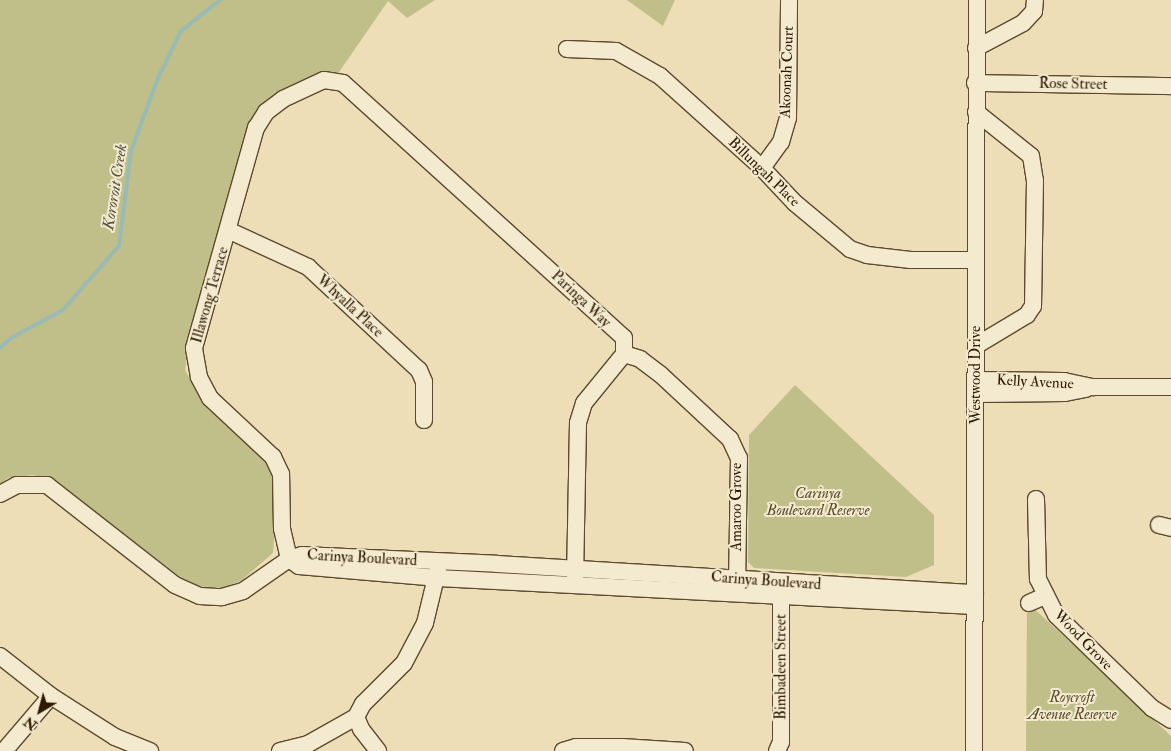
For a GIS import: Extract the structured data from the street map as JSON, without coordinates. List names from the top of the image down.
{
  "streets": {
    "street": [
      "Akoonah Court",
      "Rose Street",
      "Billungah Place",
      "Illawong Terrace",
      "Paringa Way",
      "Whyalla Place",
      "Westwood Drive",
      "Kelly Avenue",
      "Amaroo Grove",
      "Carinya Boulevard",
      "Wood Grove",
      "Bimbadeen Street"
    ]
  },
  "crossings": [
    ["Akoonah Court", "Billungah Place"],
    ["Rose Street", "Westwood Drive"],
    ["Billungah Place", "Westwood Drive"],
    ["Illawong Terrace", "Paringa Way"],
    ["Illawong Terrace", "Whyalla Place"],
    ["Illawong Terrace", "Carinya Boulevard"],
    ["Paringa Way", "Amaroo Grove"],
    ["Westwood Drive", "Kelly Avenue"],
    ["Westwood Drive", "Carinya Boulevard"],
    ["Amaroo Grove", "Carinya Boulevard"],
    ["Carinya Boulevard", "Bimbadeen Street"]
  ],
  "water": ["Kororoit Creek"],
  "parks": ["Carinya Boulevard Reserve", "Roycroft Avenue Reserve"],
  "north": "bottom left"
}
